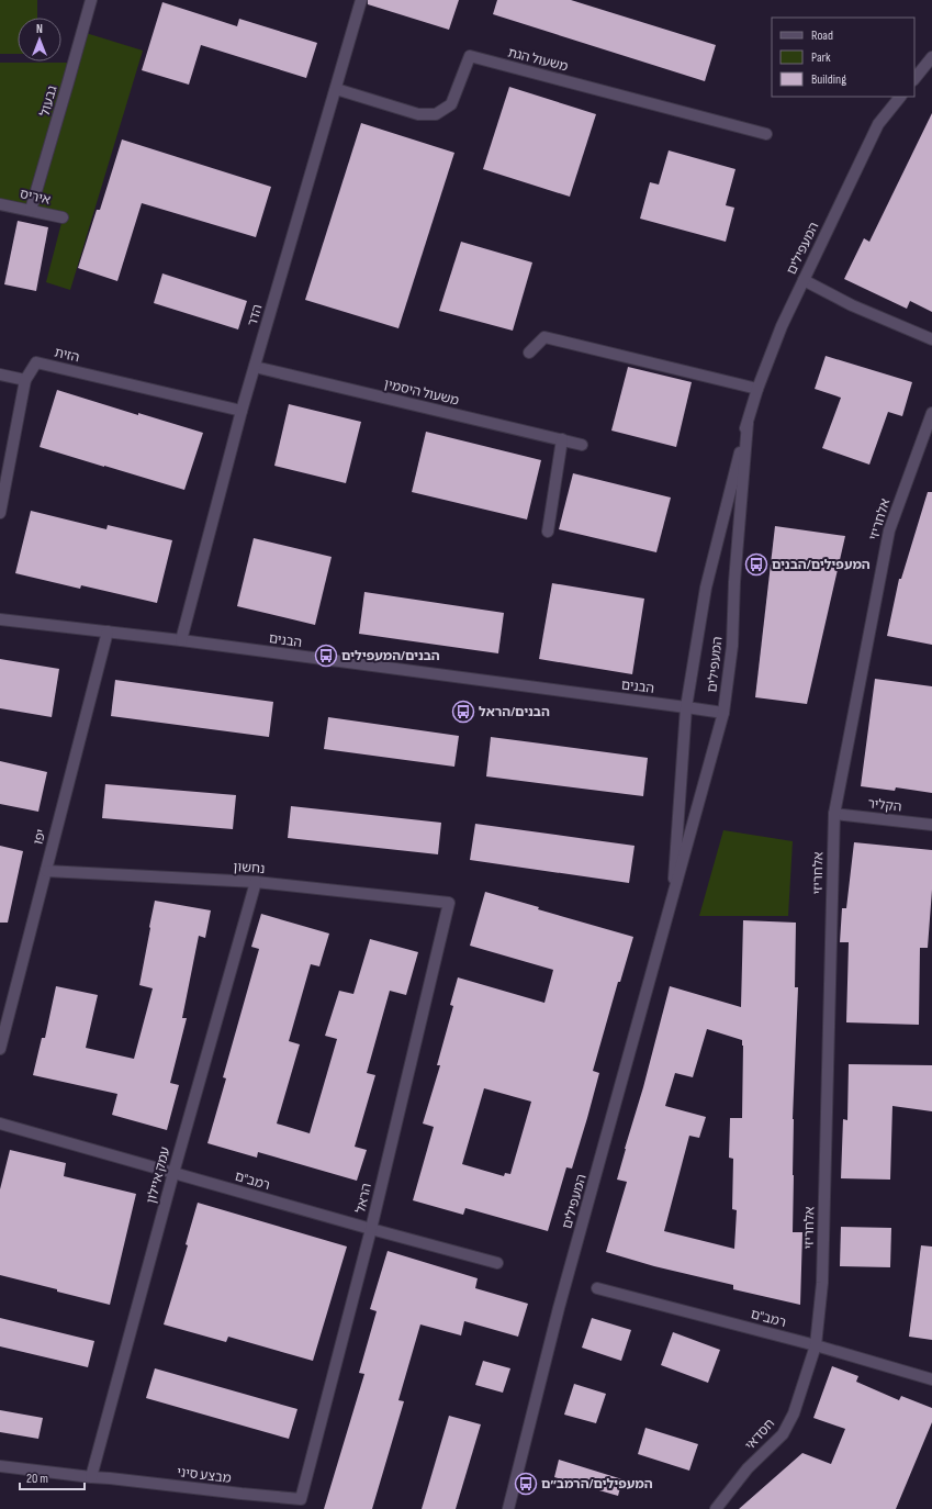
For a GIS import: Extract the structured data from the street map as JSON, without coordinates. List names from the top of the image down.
{
  "streets": {
    "street": [
      "משעול הגת",
      "גבעול",
      "איריס",
      "המעפילים",
      "הדר",
      "הזית",
      "משעול היסמין",
      "אלחריזי",
      "הבנים",
      "הקליר",
      "יפו",
      "נחשון",
      "עמק איילון",
      "רמב\"ם",
      "הראל",
      "חסדאי",
      "מבצע סיני"
    ]
  },
  "crossings": [
    ["משעול הגת", "הדר"],
    ["גבעול", "איריס"],
    ["המעפילים", "הבנים"],
    ["הדר", "הזית"],
    ["הדר", "משעול היסמין"],
    ["הדר", "הבנים"],
    ["אלחריזי", "הקליר"],
    ["אלחריזי", "רמב\"ם"],
    ["אלחריזי", "חסדאי"],
    ["הבנים", "יפו"],
    ["יפו", "נחשון"],
    ["נחשון", "עמק איילון"],
    ["נחשון", "הראל"],
    ["עמק איילון", "רמב\"ם"],
    ["עמק איילון", "מבצע סיני"],
    ["רמב\"ם", "הראל"],
    ["רמב\"ם", "חסדאי"],
    ["הראל", "מבצע סיני"]
  ],
  "places": {
    "bus stop": [
      "המעפילים/הבנים",
      "הבנים/המעפילים",
      "הבנים/הראל",
      "המעפילים/הרמב״ם"
    ]
  },
  "legend": ["Road", "Park", "Building"],
  "scale_bar": "20 m",
  "north": "top"
}
